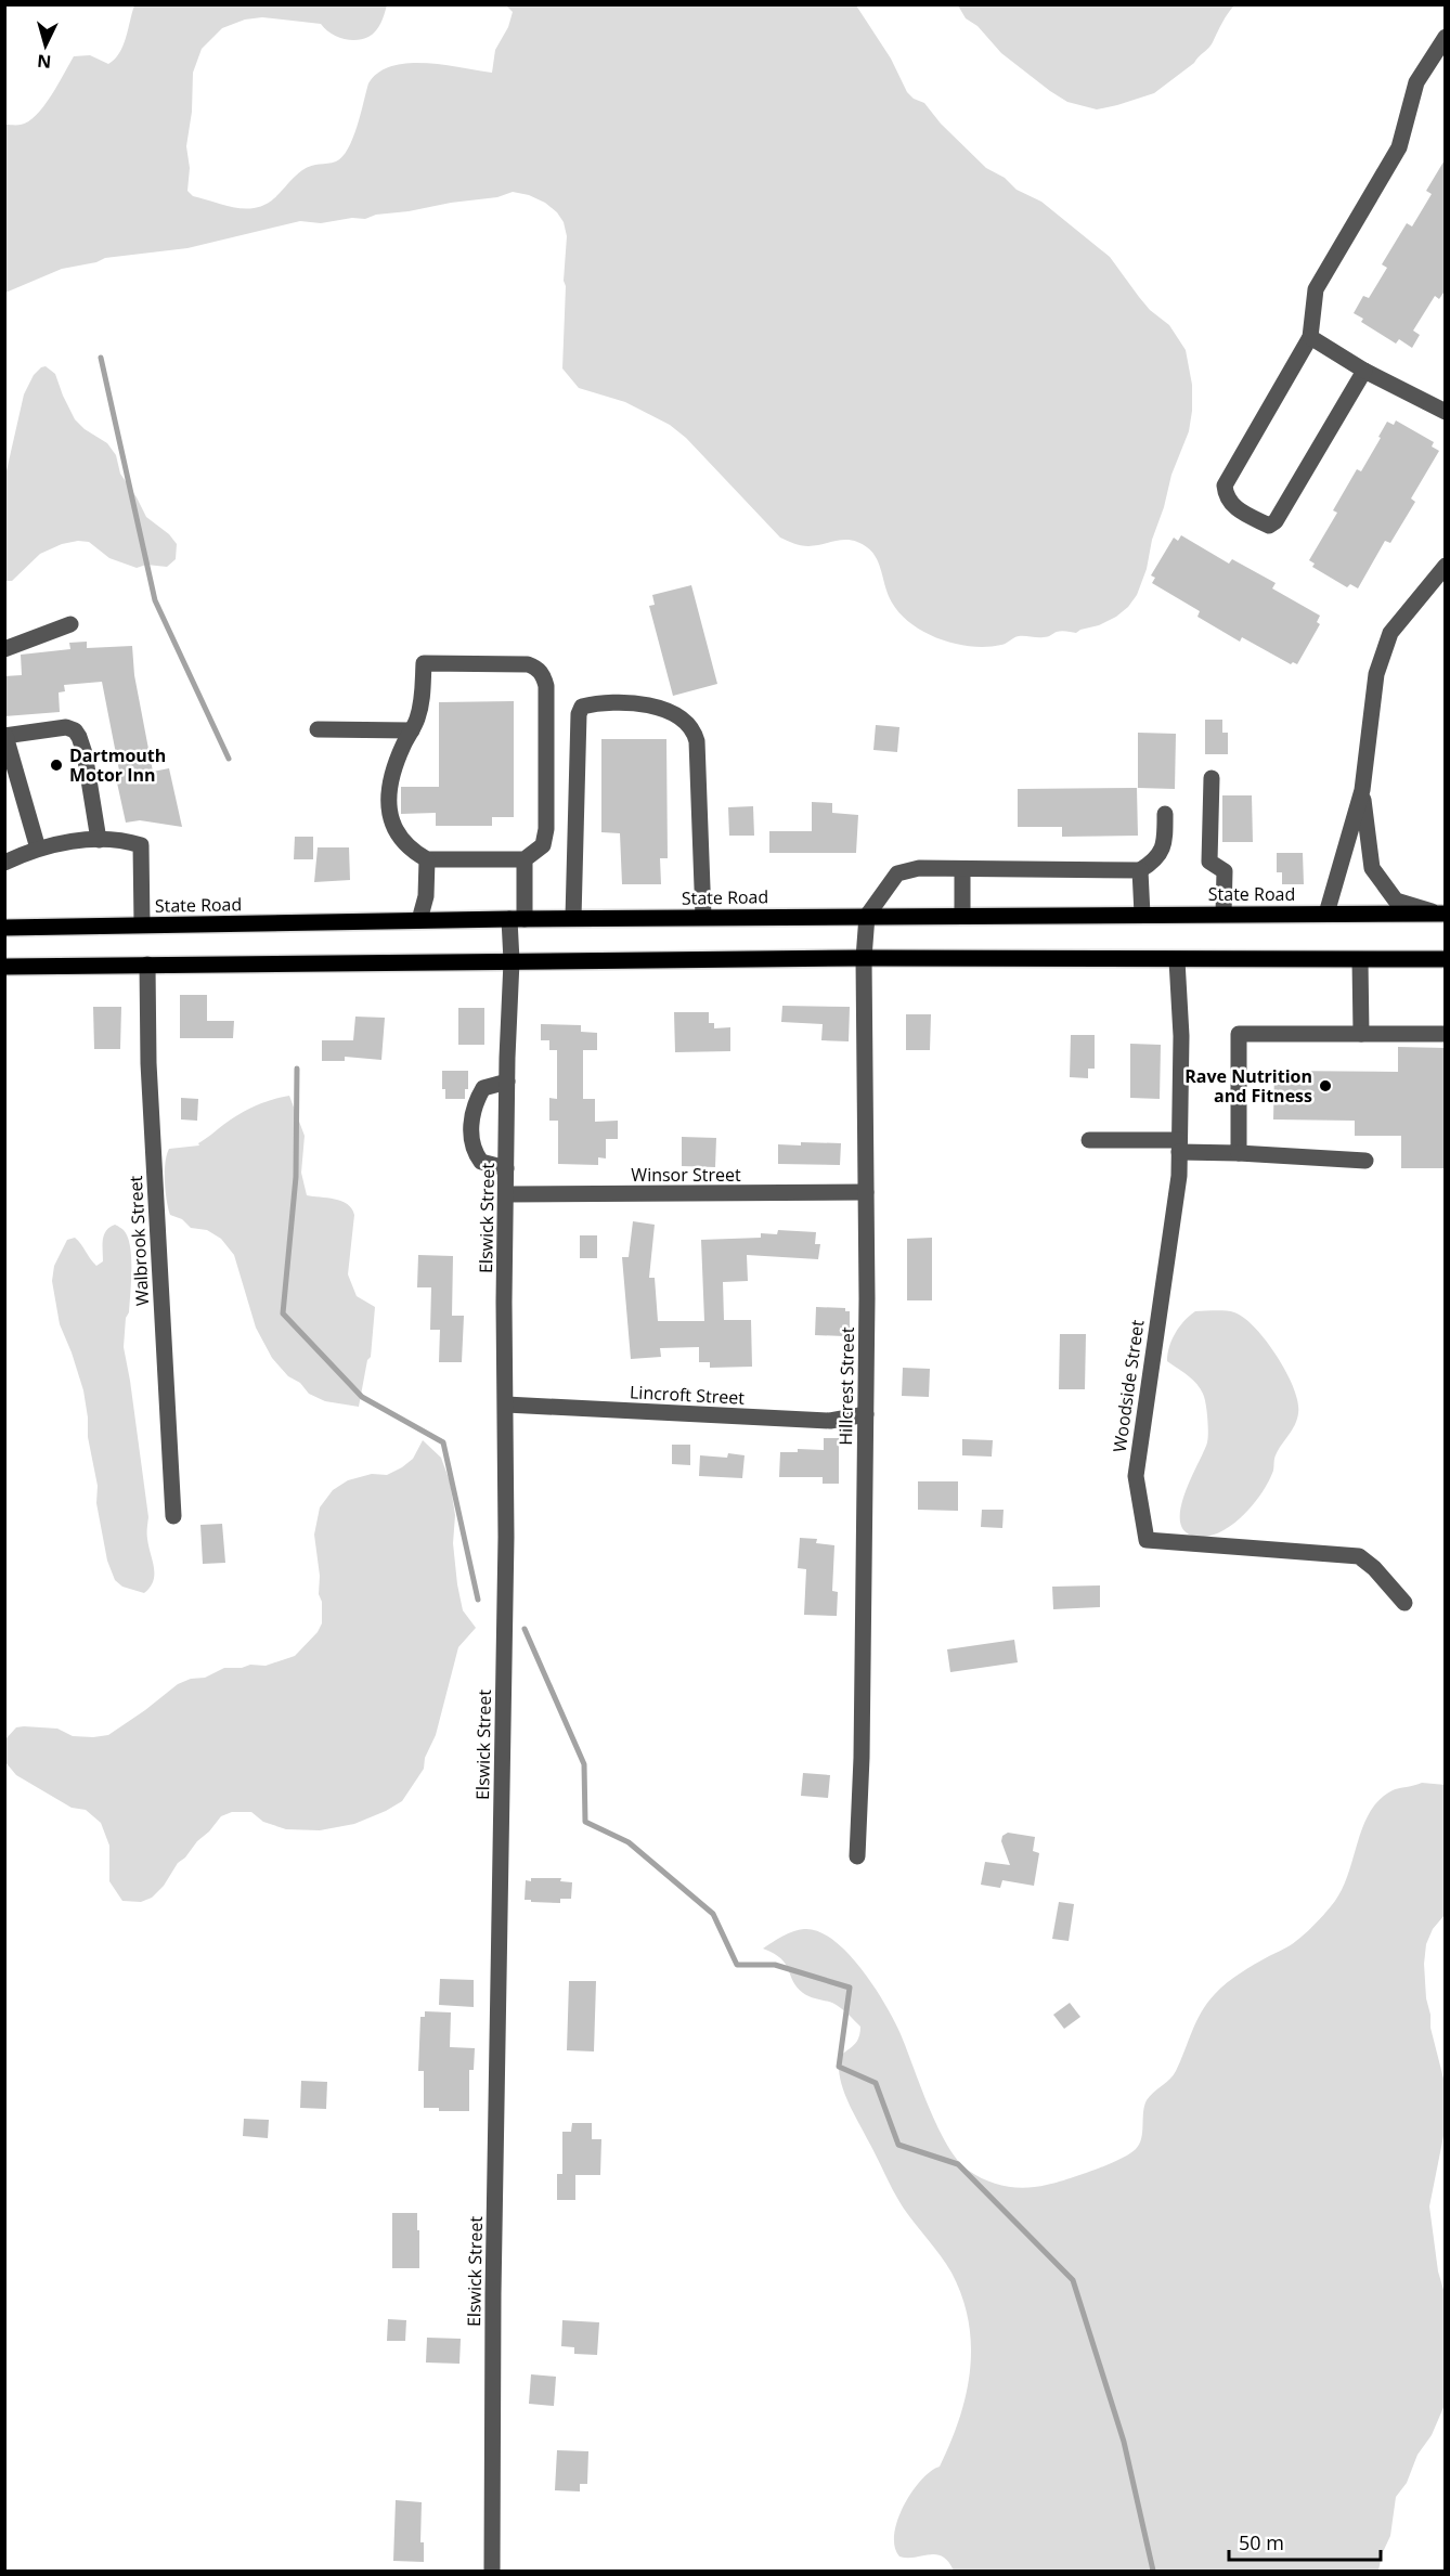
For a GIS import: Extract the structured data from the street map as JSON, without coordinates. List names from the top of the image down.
{
  "streets": {
    "main road": ["State Road"],
    "street": [
      "Winsor Street",
      "Elswick Street",
      "Walbrook Street",
      "Hillcrest Street",
      "Woodside Street",
      "Lincroft Street"
    ]
  },
  "crossings": [
    ["State Road", "Elswick Street"],
    ["State Road", "Hillcrest Street"],
    ["Winsor Street", "Elswick Street"],
    ["Winsor Street", "Hillcrest Street"],
    ["Elswick Street", "Lincroft Street"],
    ["Hillcrest Street", "Lincroft Street"]
  ],
  "places": ["Dartmouth Motor Inn", "Rave Nutrition and Fitness"],
  "scale_bar": "50 m",
  "north": "bottom"
}
